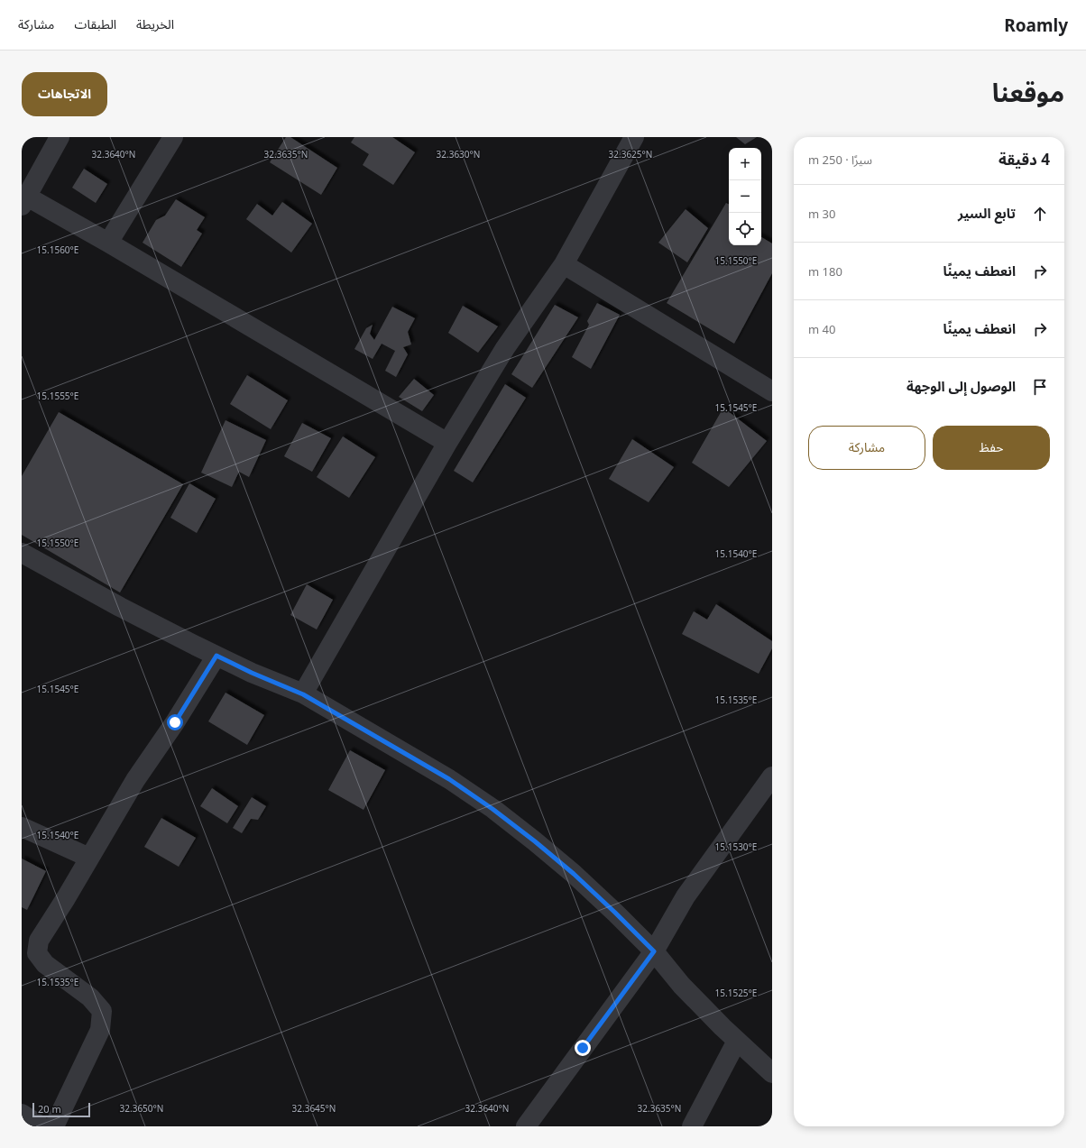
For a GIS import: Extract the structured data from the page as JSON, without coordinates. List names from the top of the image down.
{
  "scale_bar": "20 m",
  "page": {
    "header": "Roamly",
    "nav": ["الخريطة", "الطبقات", "مشاركة"],
    "title": "موقعنا",
    "buttons": [
      "الاتجاهات",
      ["حفظ", "مشاركة"]
    ],
    "heading": ["4 دقيقة", "سيرًا · 250 m"],
    "map_buttons": ["+", "−"],
    "list": [
      ["تابع السير", "30 m"],
      ["انعطف يمينًا", "180 m"],
      ["انعطف يمينًا", "40 m"],
      "الوصول إلى الوجهة"
    ],
    "scale": "20 m"
  },
  "coordinates": [
    "32.3640°N",
    "32.3635°N",
    "32.3630°N",
    "32.3625°N",
    "15.1560°E",
    "15.1550°E",
    "15.1555°E",
    "15.1545°E",
    "15.1540°E",
    "15.1535°E",
    "15.1530°E",
    "15.1525°E",
    "32.3650°N",
    "32.3645°N"
  ]
}
